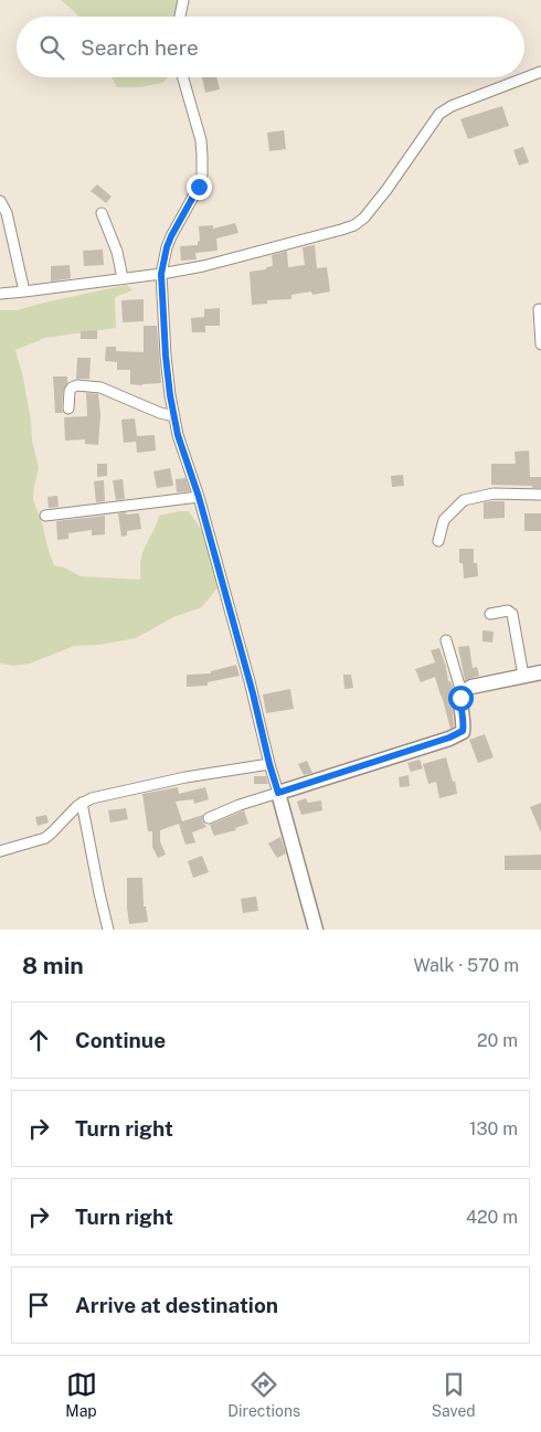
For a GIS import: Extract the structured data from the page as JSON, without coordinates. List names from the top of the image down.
{
  "page": {
    "search": "Search here",
    "heading": ["8 min", "Walk · 570 m"],
    "list": [
      ["Continue", "20 m"],
      ["Turn right", "130 m"],
      ["Turn right", "420 m"],
      "Arrive at destination"
    ],
    "nav": ["Map", "Directions", "Saved"]
  }
}
